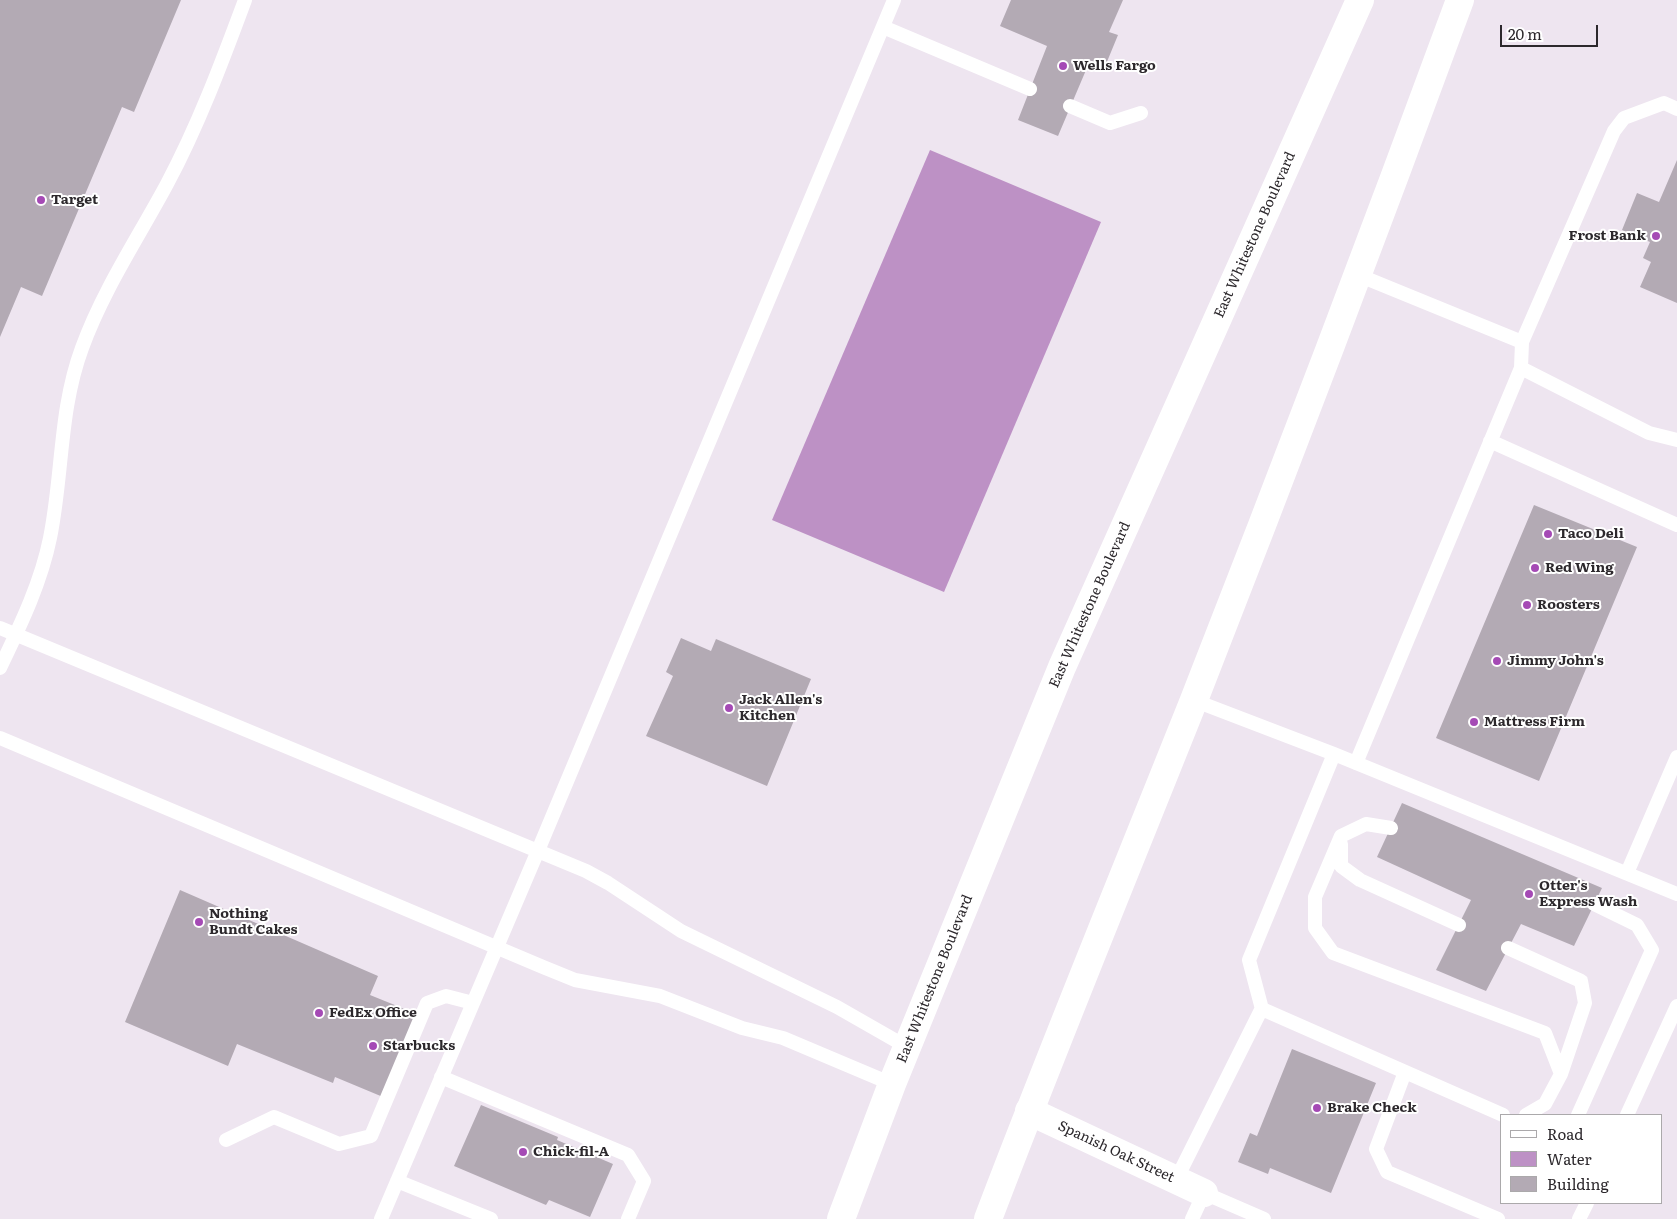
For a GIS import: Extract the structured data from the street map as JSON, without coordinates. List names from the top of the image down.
{
  "streets": {
    "main road": ["East Whitestone Boulevard", "Spanish Oak Street"]
  },
  "places": [
    "Wells Fargo",
    "Target",
    "Frost Bank",
    "Taco Deli",
    "Red Wing",
    "Roosters",
    "Jimmy John's",
    "Jack Allen's Kitchen",
    "Mattress Firm",
    "Otter's Express Wash",
    "Nothing Bundt Cakes",
    "FedEx Office",
    "Starbucks",
    "Brake Check",
    "Chick-fil-A"
  ],
  "legend": ["Road", "Water", "Building"],
  "scale_bar": "20 m"
}
